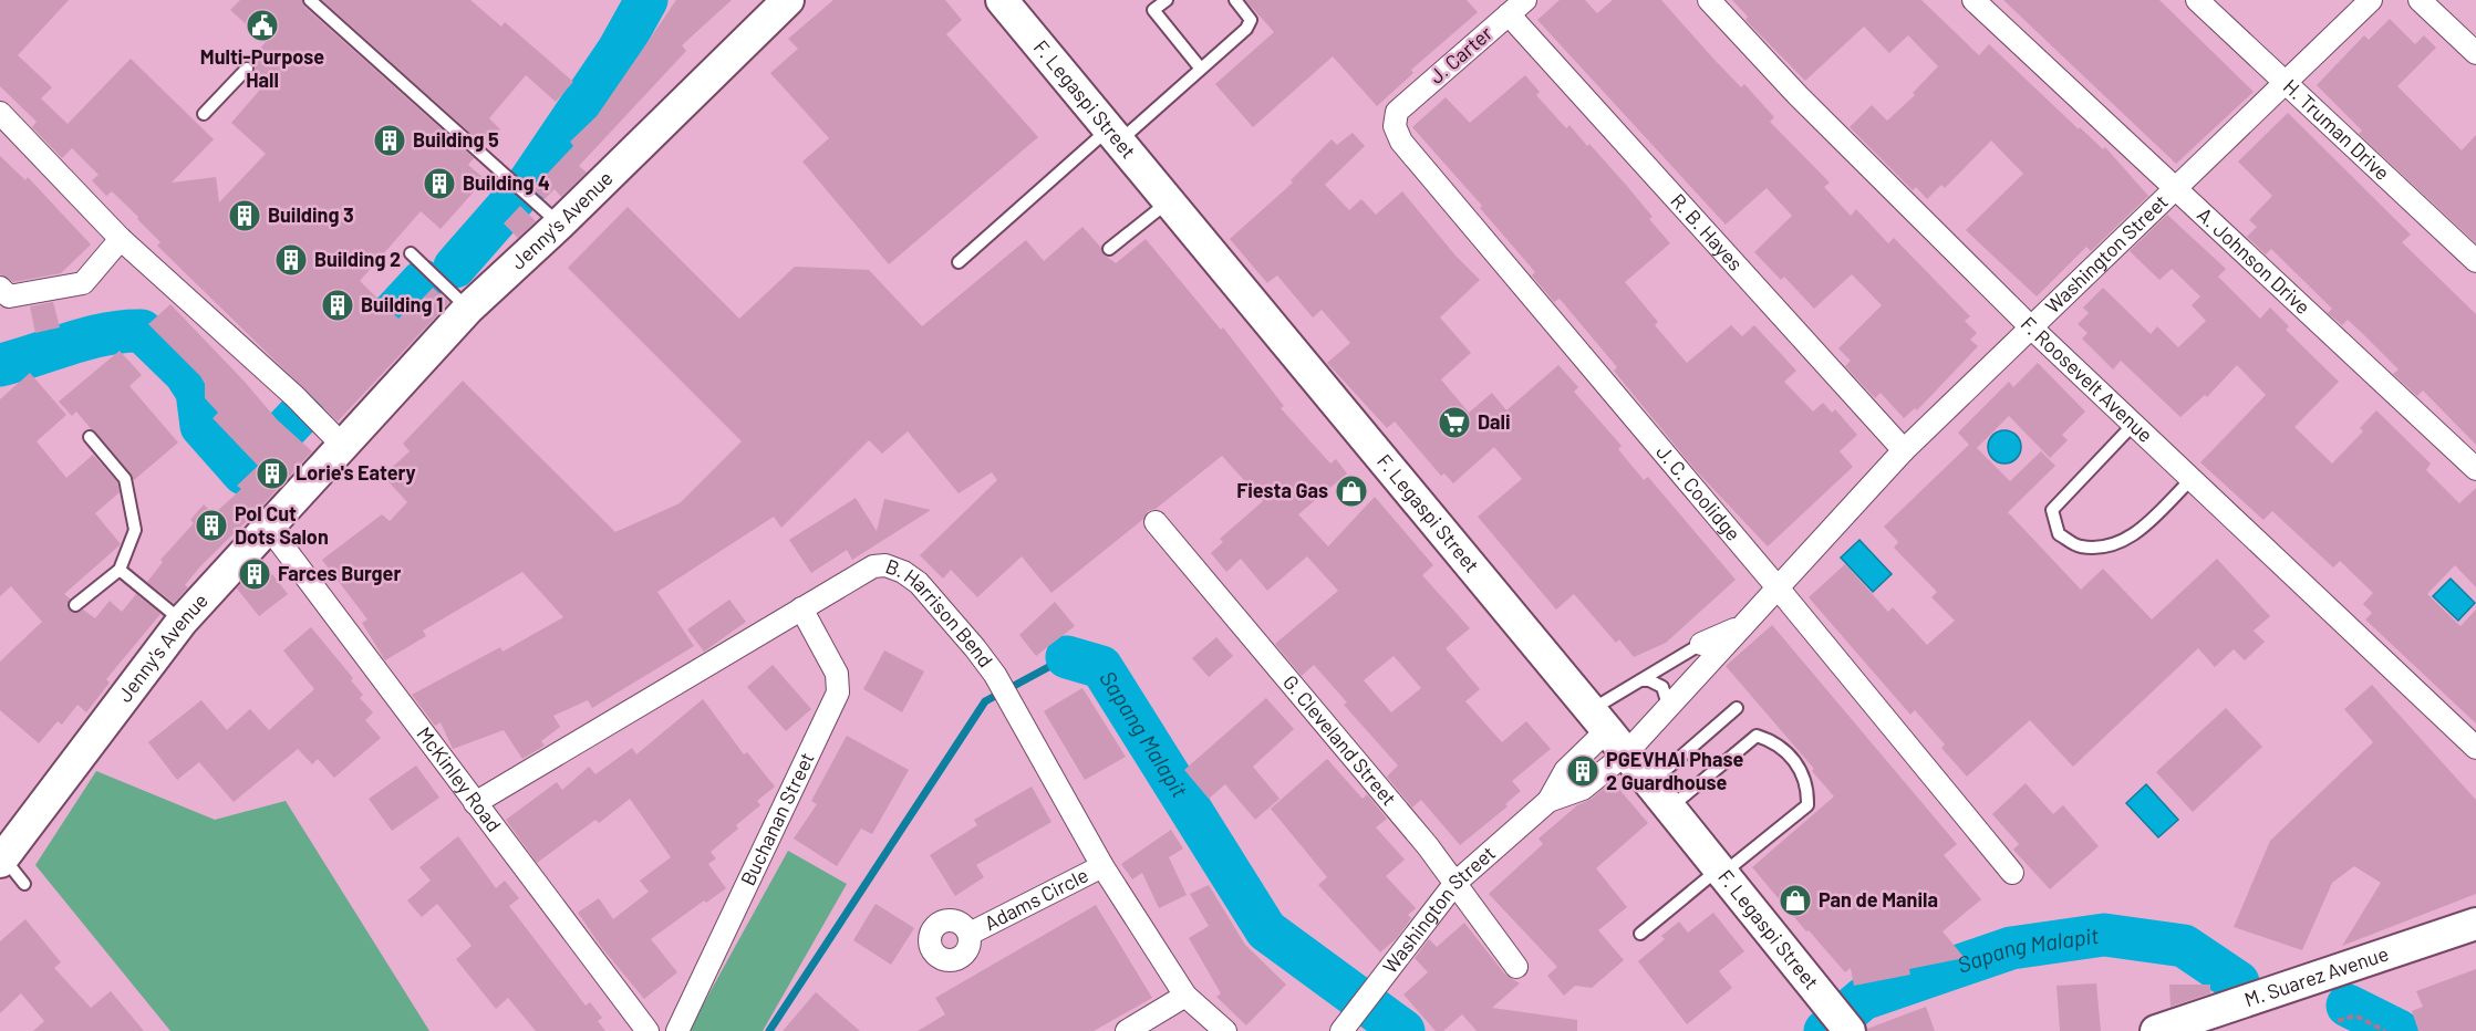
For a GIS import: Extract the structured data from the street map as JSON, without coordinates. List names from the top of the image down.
{
  "streets": {
    "street": [
      "J. Carter",
      "F. Legaspi Street",
      "H. Truman Drive",
      "Jenny's Avenue",
      "R. B. Hayes",
      "Washington Street",
      "A. Johnson Drive",
      "F. Roosevelt Avenue",
      "J. C. Coolidge",
      "B. Harrison Bend",
      "G. Cleveland Street",
      "McKinley Road",
      "Buchanan Street",
      "Adams Circle",
      "M. Suarez Avenue"
    ]
  },
  "crossings": [
    ["J. Carter", "R. B. Hayes"],
    ["J. Carter", "J. C. Coolidge"],
    ["F. Legaspi Street", "Washington Street"],
    ["H. Truman Drive", "Washington Street"],
    ["Jenny's Avenue", "McKinley Road"],
    ["R. B. Hayes", "Washington Street"],
    ["Washington Street", "A. Johnson Drive"],
    ["Washington Street", "F. Roosevelt Avenue"],
    ["Washington Street", "J. C. Coolidge"],
    ["Washington Street", "G. Cleveland Street"],
    ["B. Harrison Bend", "McKinley Road"],
    ["B. Harrison Bend", "Buchanan Street"],
    ["B. Harrison Bend", "Adams Circle"]
  ],
  "water": ["Sapang Malapit"],
  "places": {
    "public building": ["Multi-Purpose Hall"],
    "building": [
      "Building 5",
      "Building 4",
      "Building 3",
      "Building 2",
      "Building 1",
      "Lorie's Eatery",
      "Pol Cut Dots Salon",
      "Farces Burger",
      "PGEVHAI Phase 2 Guardhouse"
    ],
    "supermarket": ["Dali"],
    "shop": ["Fiesta Gas", "Pan de Manila"]
  }
}
